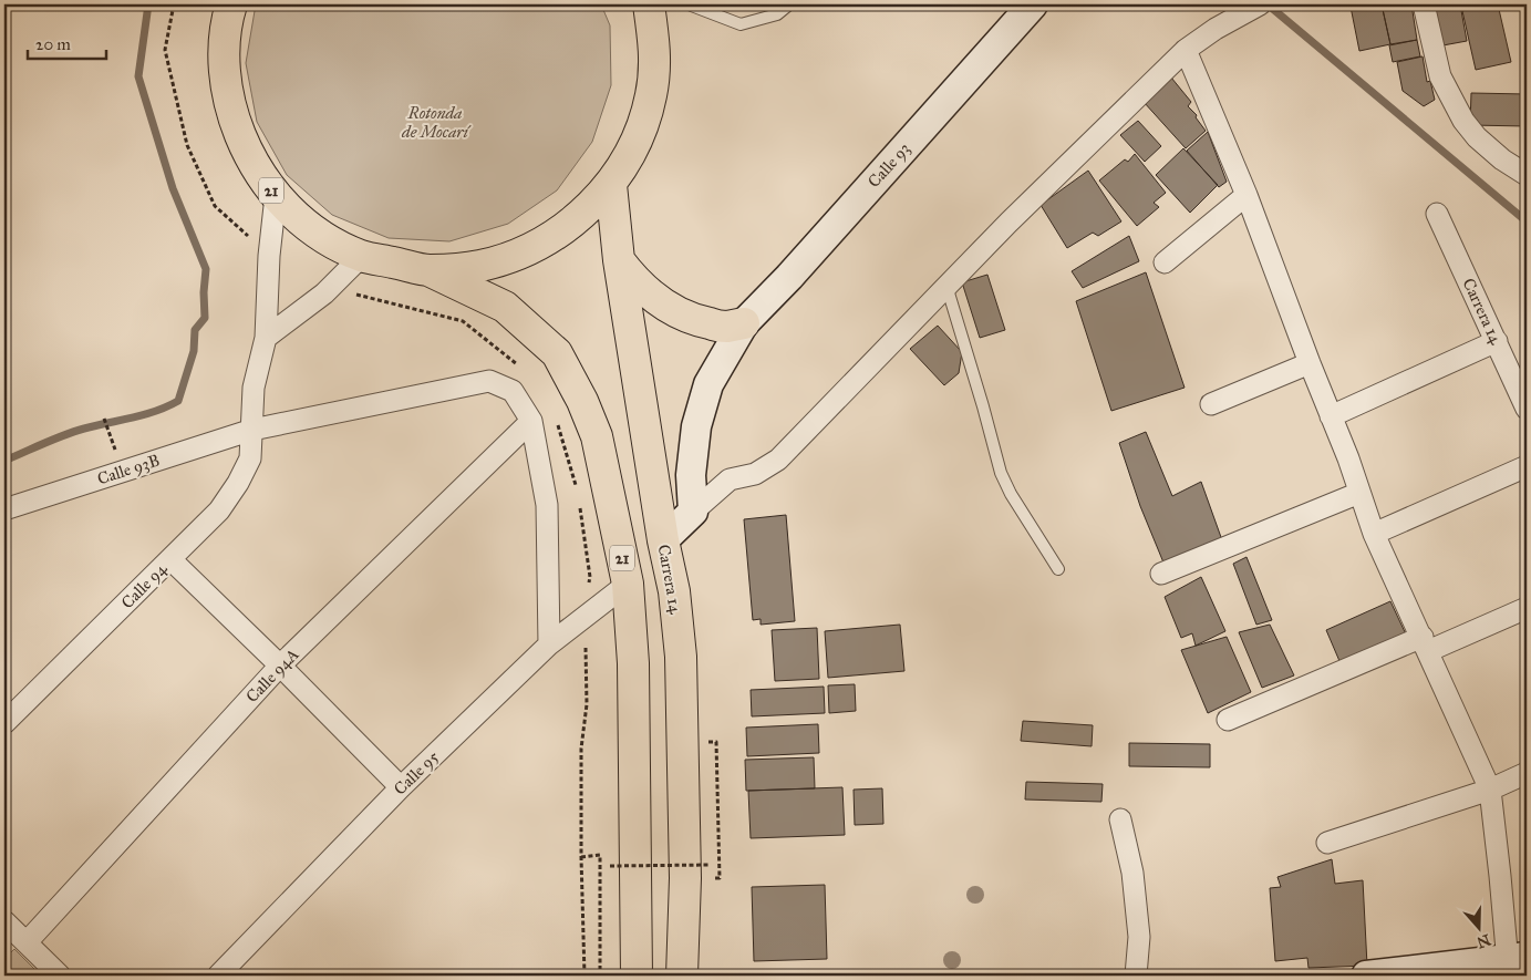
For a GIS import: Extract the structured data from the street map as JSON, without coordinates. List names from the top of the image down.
{
  "streets": {
    "highway": ["21", "Carrera 14"],
    "street": [
      "Calle 93",
      "Calle 93B",
      "Calle 94",
      "Calle 94A",
      "Calle 95"
    ]
  },
  "crossings": [
    ["21", "Carrera 14"],
    ["21", "Calle 94"],
    ["21", "Calle 95"],
    ["Calle 93B", "Calle 94"],
    ["Calle 93B", "Calle 94A"]
  ],
  "parks": ["Rotonda de Mocarí"],
  "scale_bar": "20 m",
  "north": "bottom"
}
